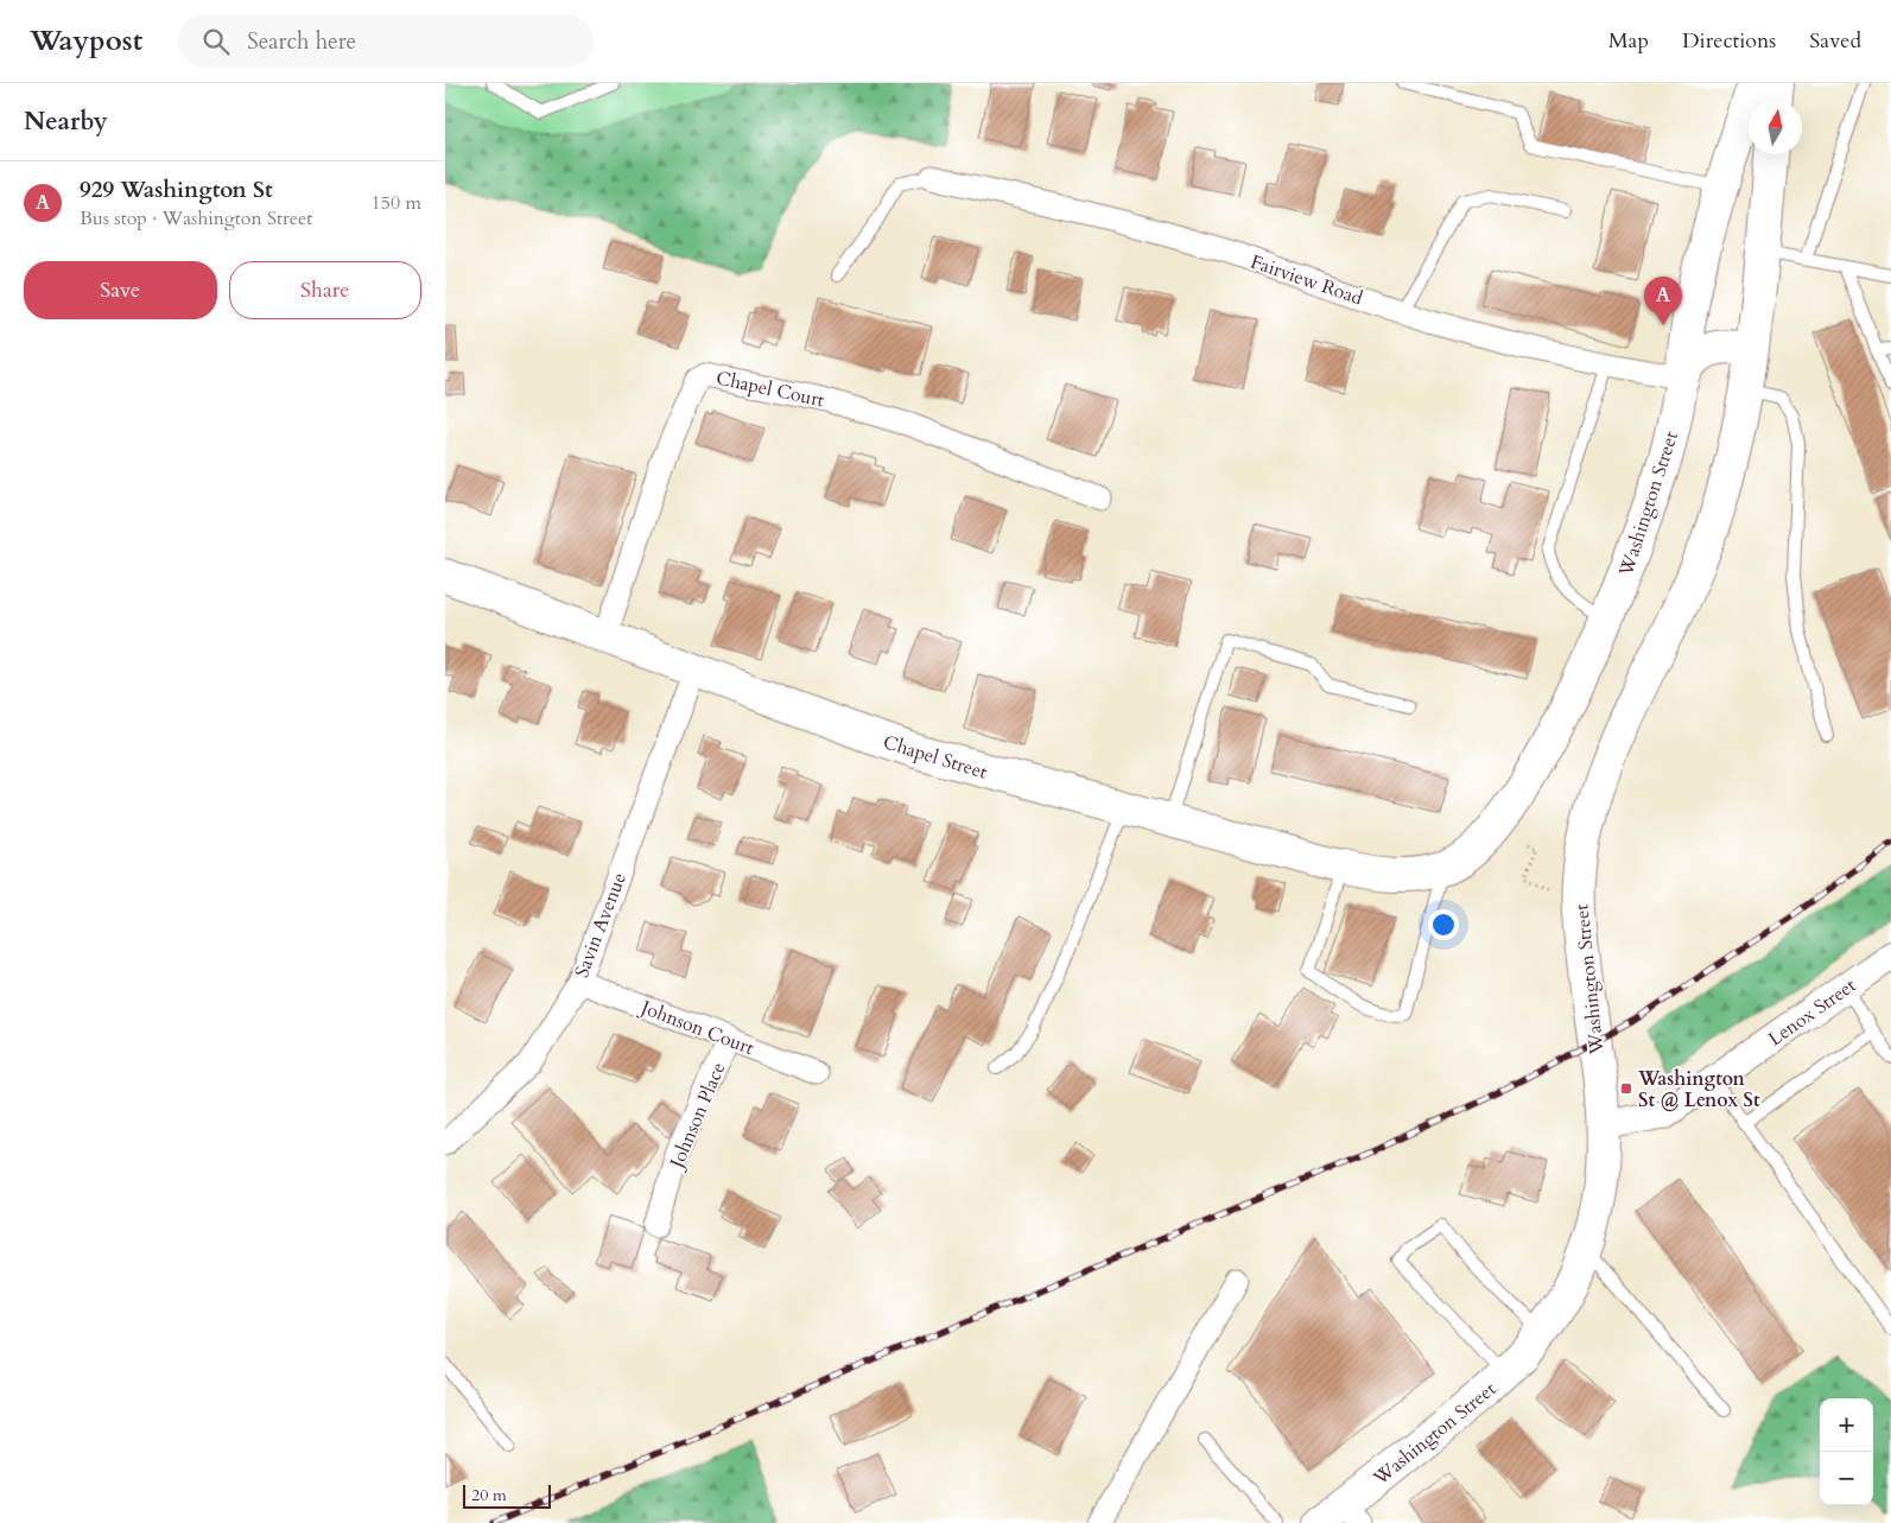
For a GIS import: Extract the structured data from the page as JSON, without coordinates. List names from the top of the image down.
{
  "streets": {
    "main road": ["Washington Street", "Chapel Street"],
    "street": [
      "Fairview Road",
      "Chapel Court",
      "Savin Avenue",
      "Lenox Street",
      "Johnson Court",
      "Johnson Place"
    ]
  },
  "crossings": [
    ["Fairview Road", "Washington Street"],
    ["Chapel Court", "Chapel Street"],
    ["Washington Street", "Chapel Street"],
    ["Washington Street", "Lenox Street"],
    ["Chapel Street", "Savin Avenue"],
    ["Savin Avenue", "Johnson Court"],
    ["Johnson Court", "Johnson Place"]
  ],
  "places": {
    "transit": ["Washington St @ Lenox St"]
  },
  "scale_bar": "20 m",
  "north": "top",
  "page": {
    "header": "Waypost",
    "search": "Search here",
    "nav": ["Map", "Directions", "Saved"],
    "heading": "Nearby",
    "list": [
      {
        "mark": "A",
        "name": "929 Washington St",
        "note": "Bus stop · Washington Street",
        "value": "150 m"
      }
    ],
    "buttons": ["Save", "Share"],
    "pins": "A",
    "map_buttons": ["+", "−"],
    "scale": "20 m"
  }
}
